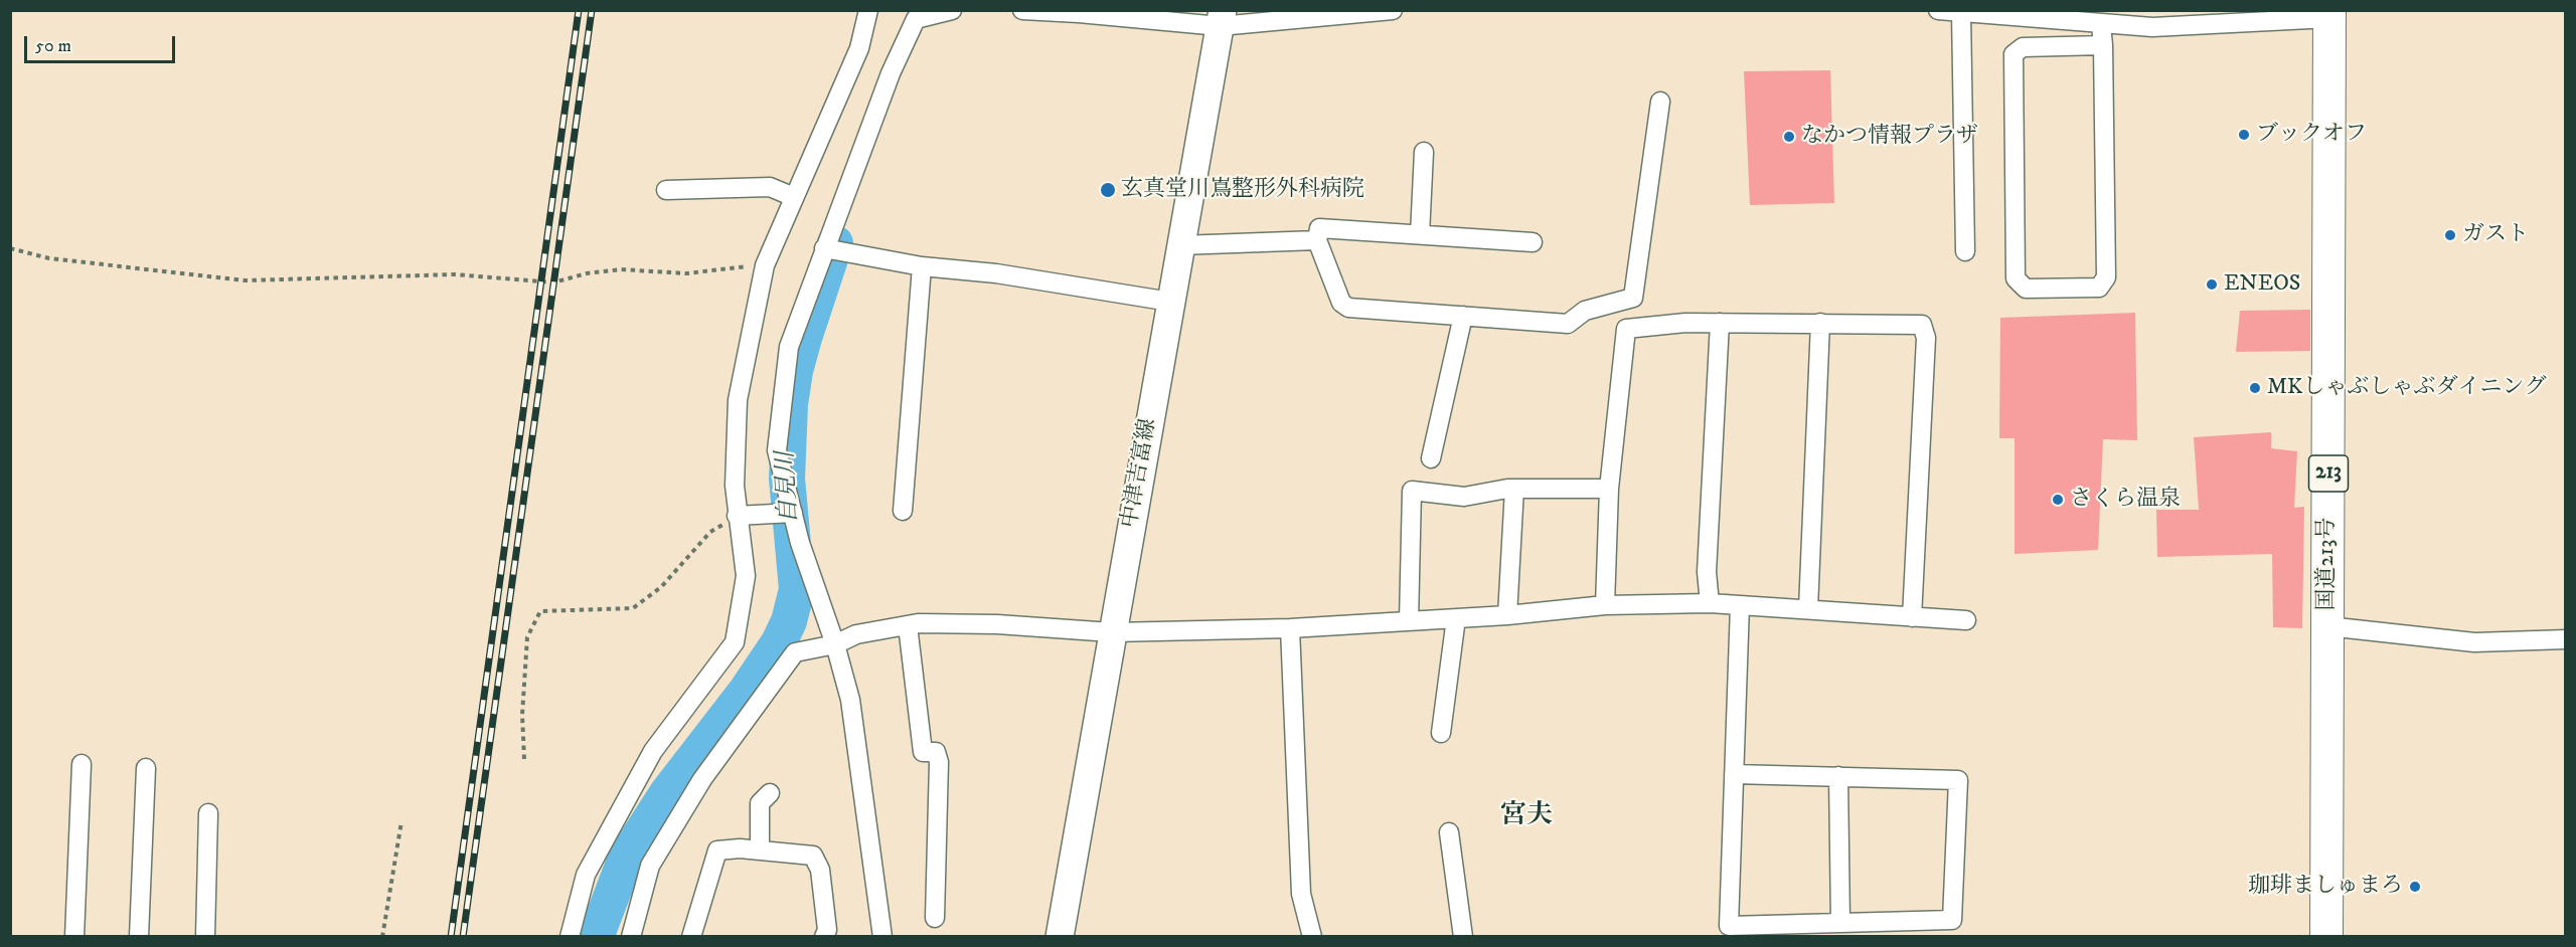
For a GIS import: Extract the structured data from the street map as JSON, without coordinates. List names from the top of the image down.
{
  "streets": {
    "highway": ["213", "国道213号"],
    "main road": ["中津吉富線"]
  },
  "districts": ["宮夫"],
  "water": ["自見川"],
  "places": [
    "ブックオフ",
    "なかつ情報プラザ",
    "玄真堂川嶌整形外科病院",
    "ガスト",
    "ENEOS",
    "MKしゃぶしゃぶダイニング",
    "さくら温泉",
    "珈琲ましゅまろ"
  ],
  "scale_bar": "50 m"
}
